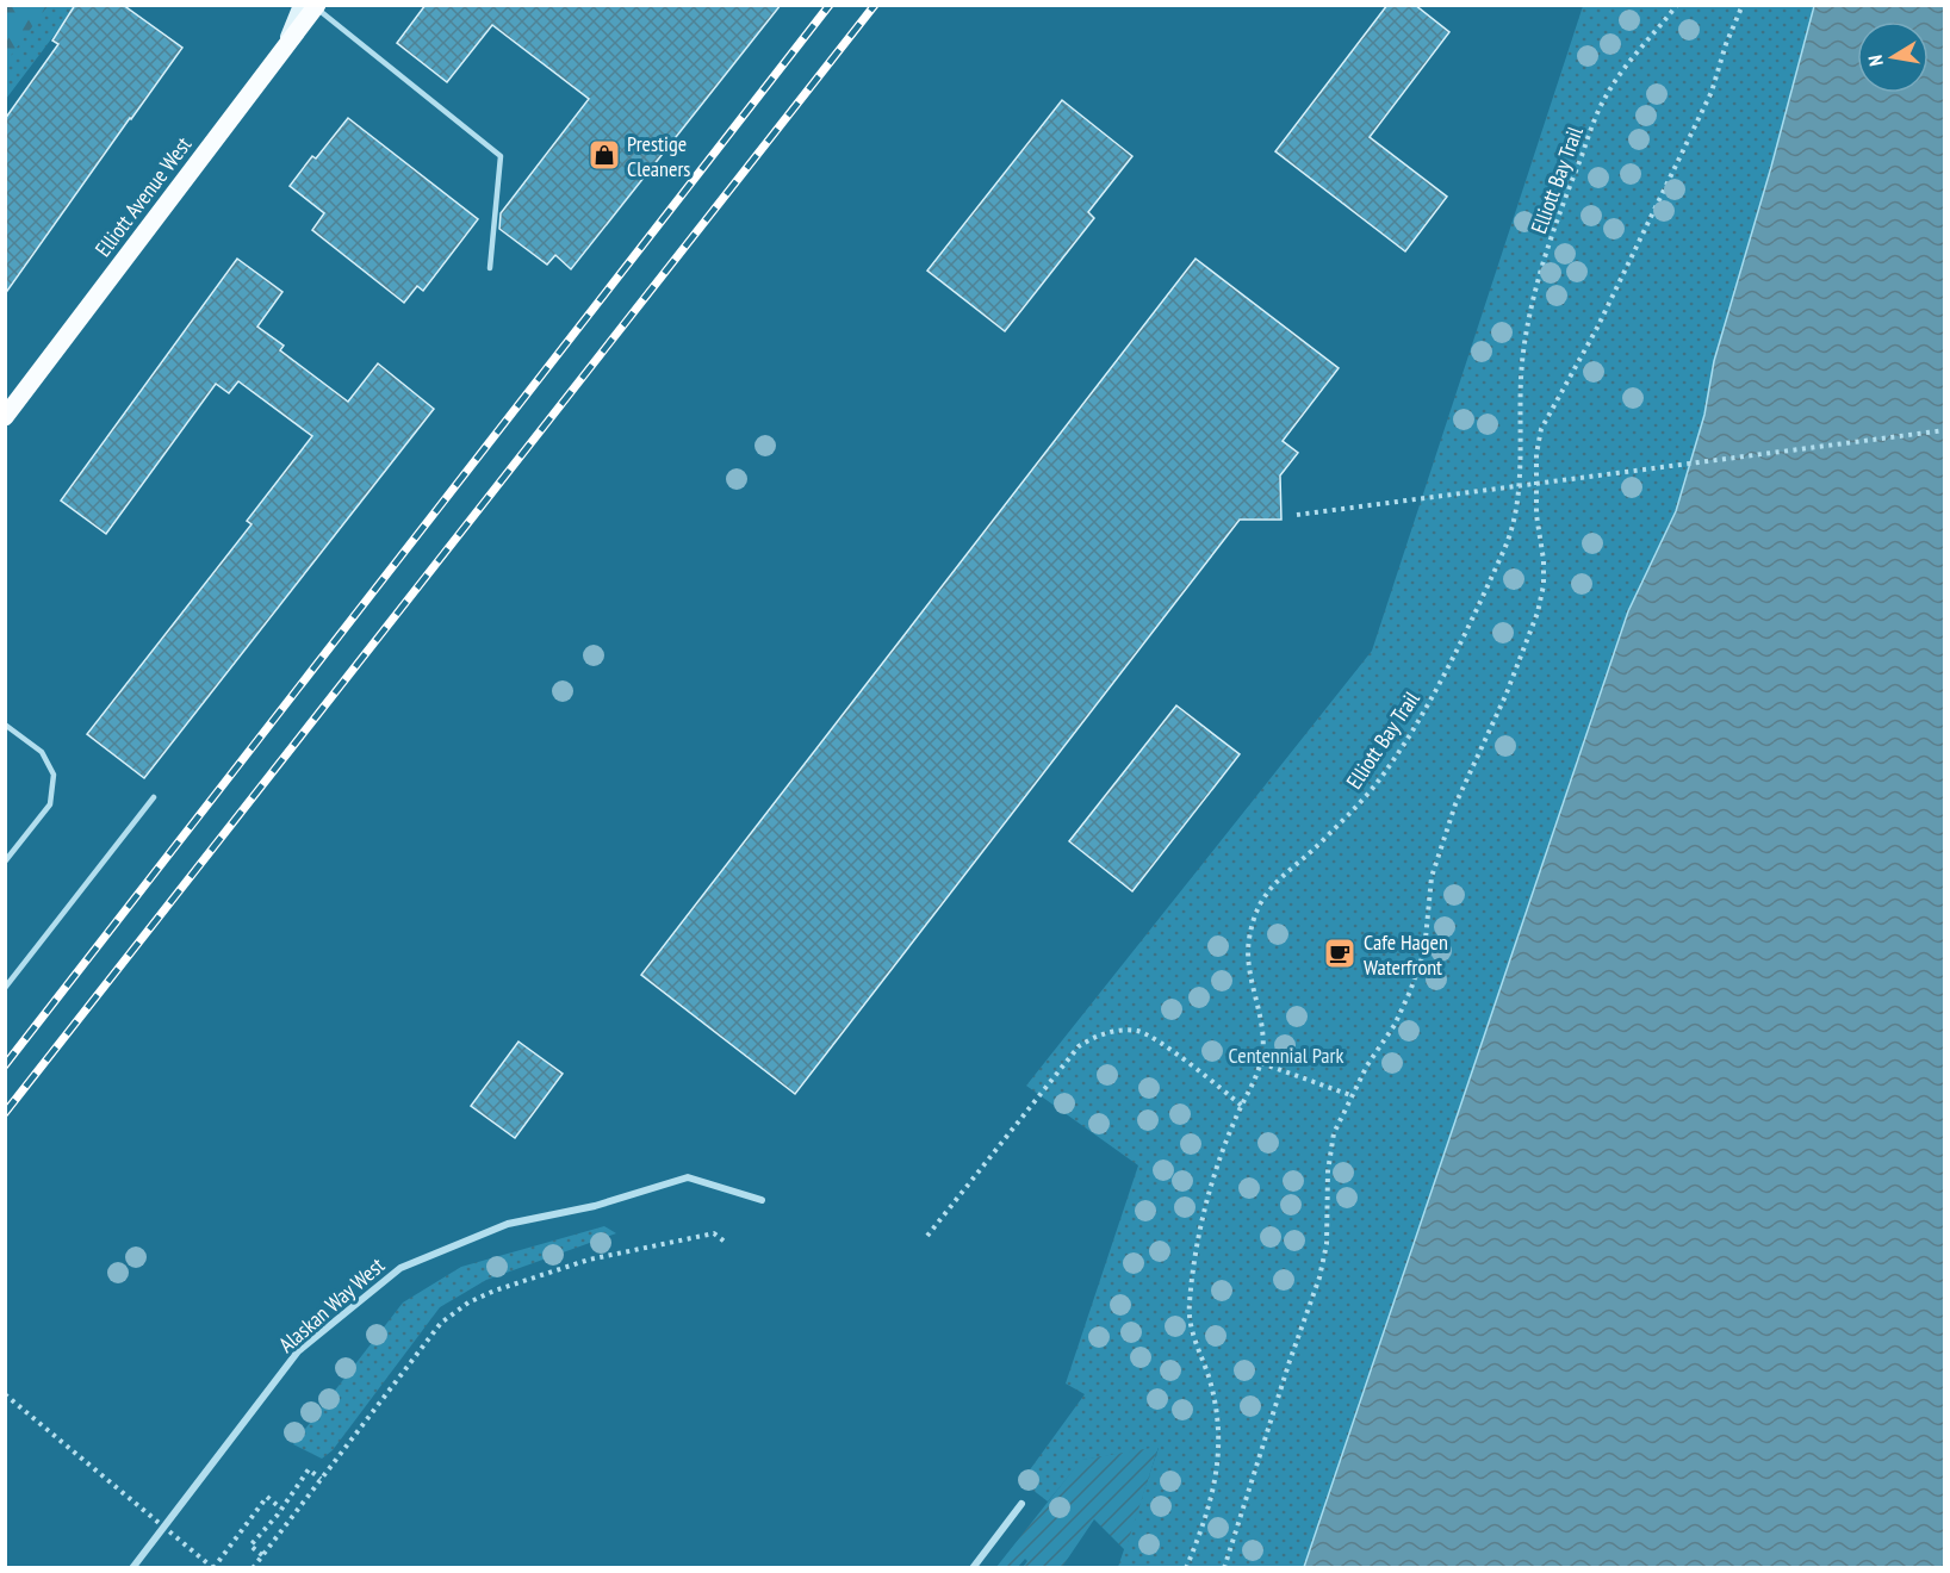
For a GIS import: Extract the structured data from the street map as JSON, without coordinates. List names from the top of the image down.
{
  "streets": {
    "main road": ["Elliott Avenue West"],
    "street": ["Alaskan Way West"],
    "path": ["Elliott Bay Trail"]
  },
  "parks": ["Centennial Park"],
  "places": {
    "shop": ["Prestige Cleaners"],
    "cafe": ["Cafe Hagen Waterfront"]
  },
  "north": "left"
}
